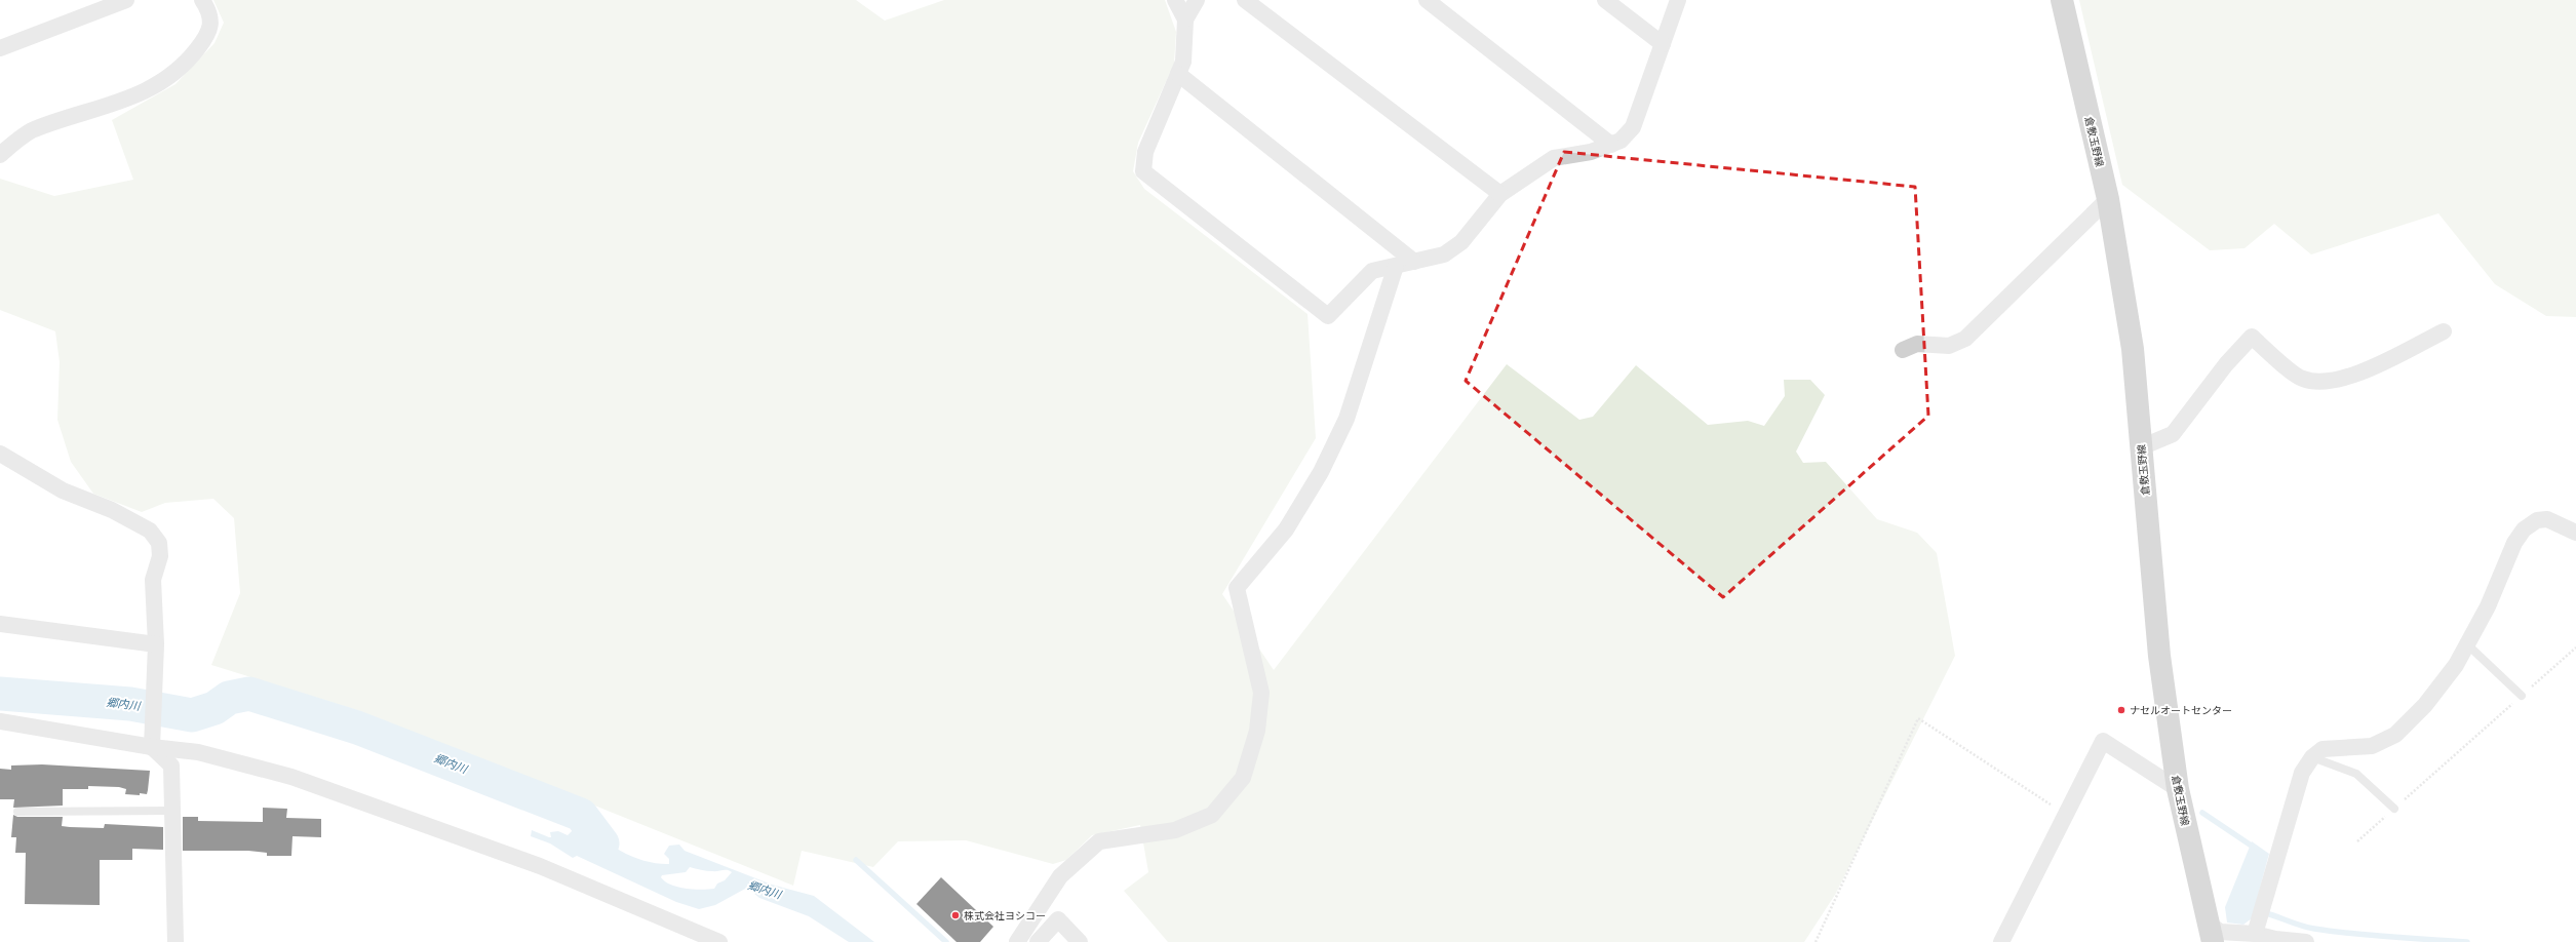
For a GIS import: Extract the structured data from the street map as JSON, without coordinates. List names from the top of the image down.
{
  "streets": {
    "main road": ["倉敷玉野線"]
  },
  "water": ["郷内川"],
  "places": ["ナセルオートセンター", "株式会社ヨシコー"]
}
